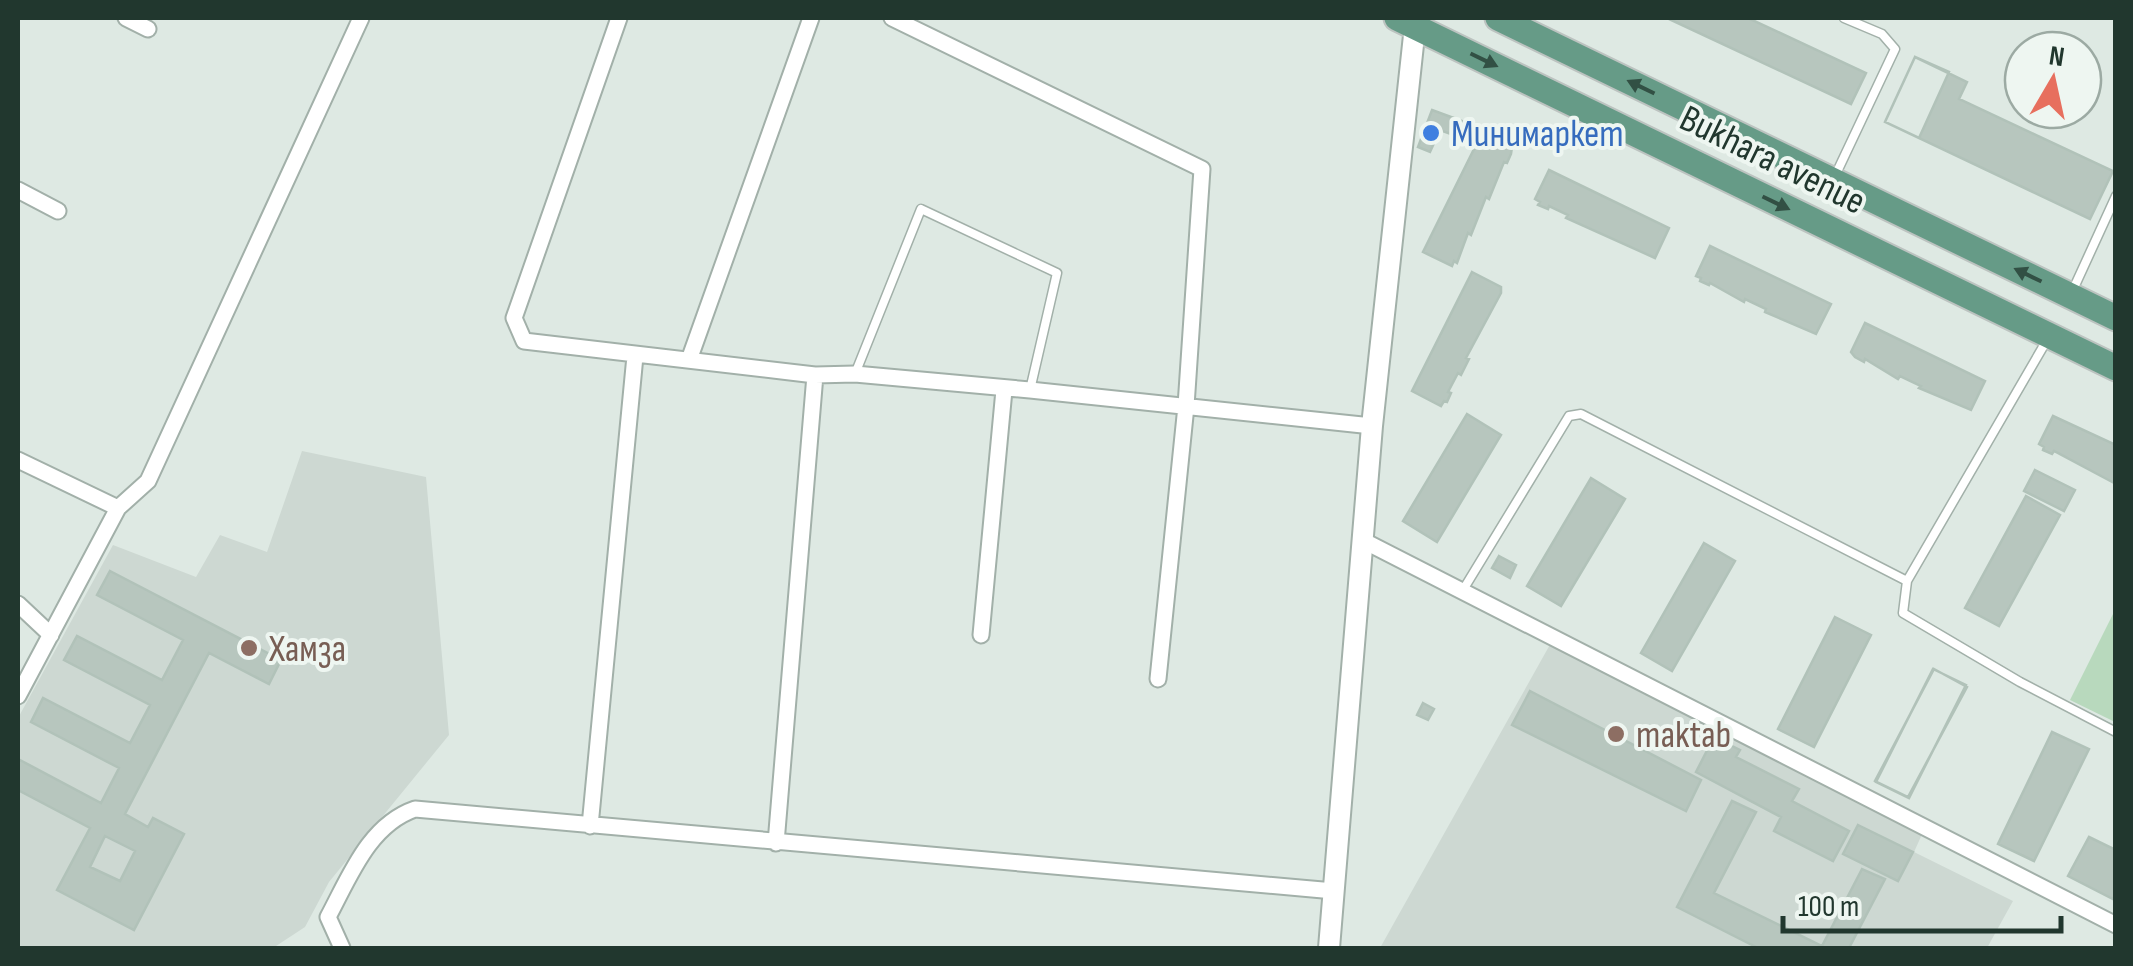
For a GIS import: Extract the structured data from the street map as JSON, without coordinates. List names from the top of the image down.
{
  "streets": {
    "main road": ["Bukhara avenue"]
  },
  "places": ["Минимаркет", "Хамза", "maktab"],
  "scale_bar": "100 m",
  "north": "top"
}
